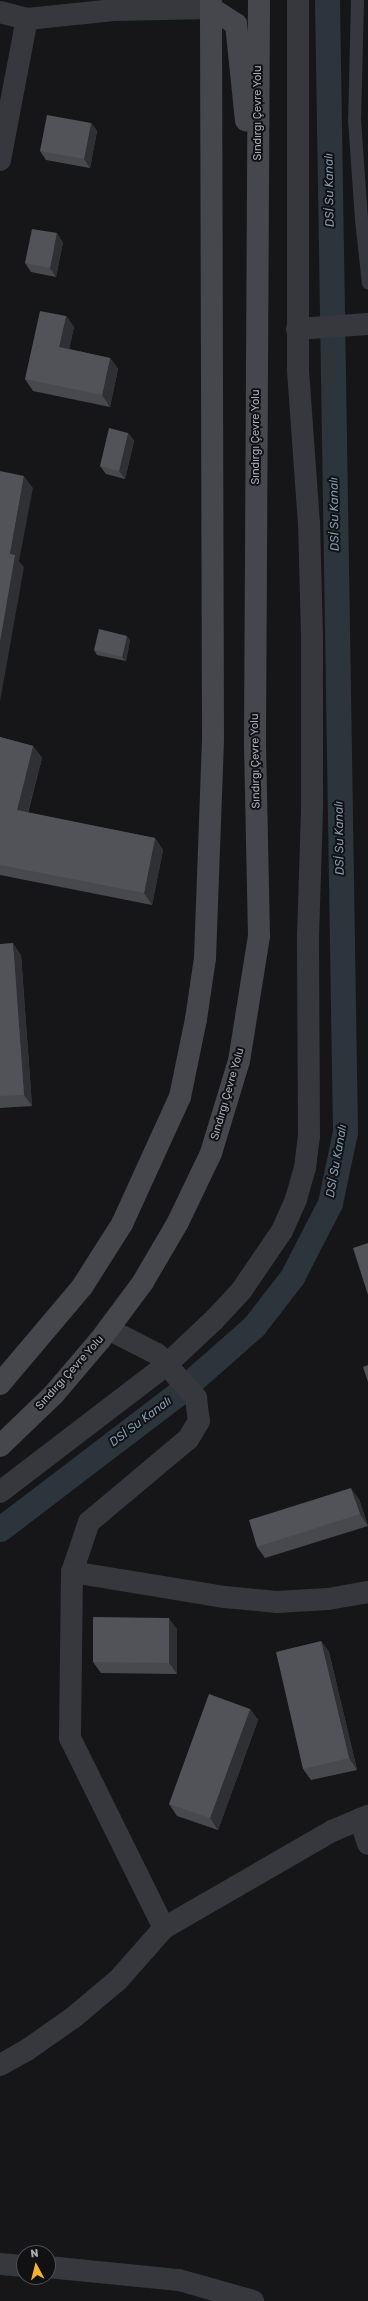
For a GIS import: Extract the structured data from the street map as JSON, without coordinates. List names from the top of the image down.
{
  "streets": {
    "main road": ["Sındırgı Çevre Yolu"]
  },
  "water": ["DSİ Su Kanalı"],
  "north": "top"
}
